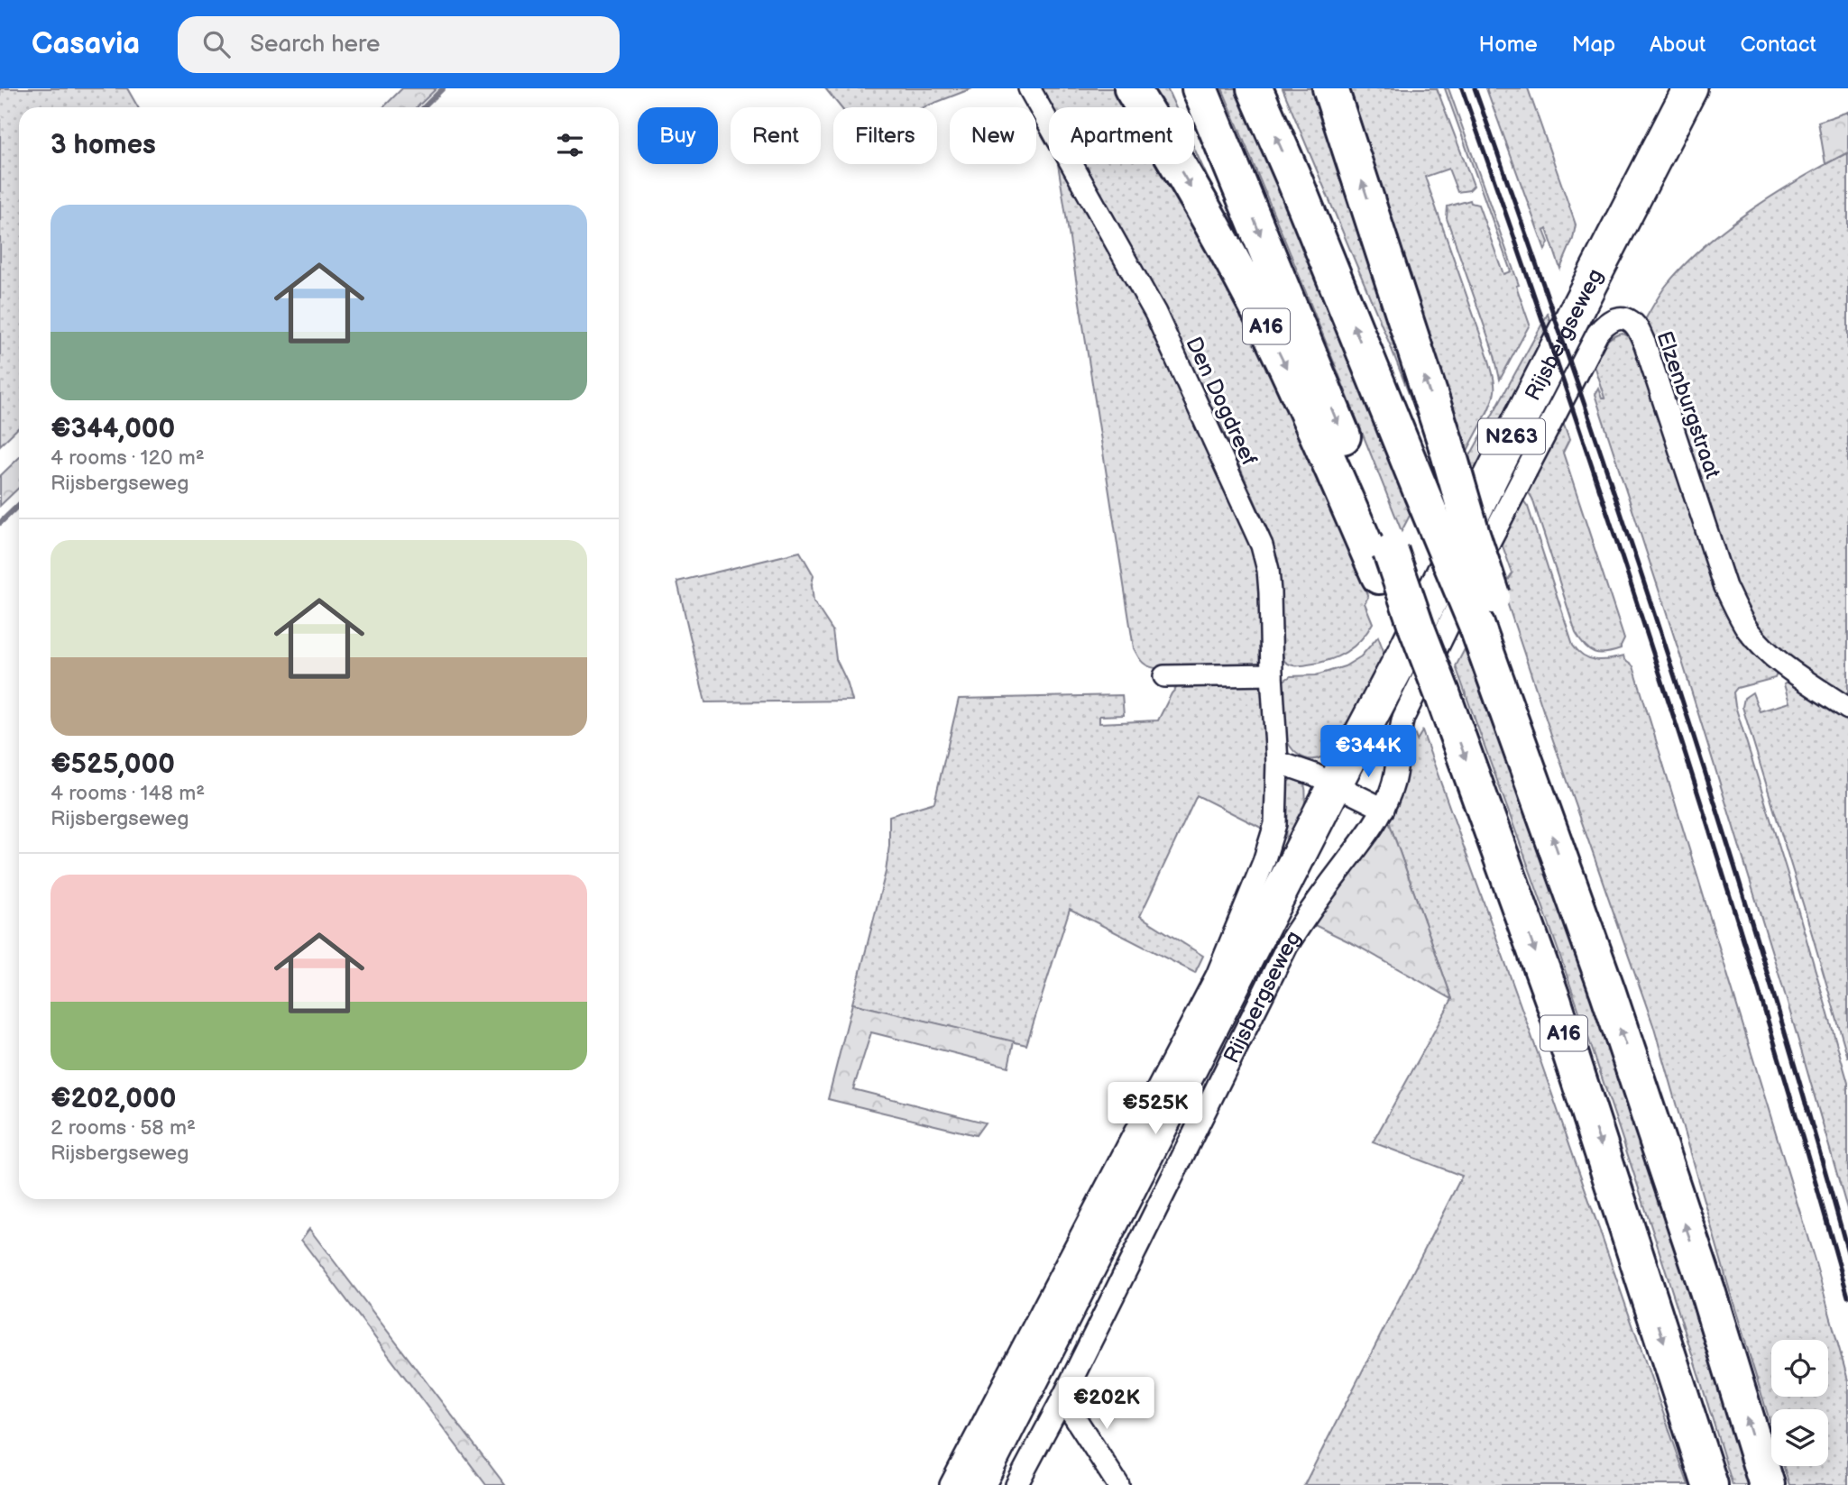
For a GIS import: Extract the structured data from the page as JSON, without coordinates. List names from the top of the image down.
{
  "streets": {
    "highway": ["A16"],
    "main road": ["Rijsbergseweg", "N263"],
    "street": ["Den Dogdreef", "Elzenburgstraat"]
  },
  "crossings": [
    ["Rijsbergseweg", "Elzenburgstraat"]
  ],
  "page": {
    "header": "Casavia",
    "search": "Search here",
    "nav": [
      "Home",
      "Map",
      "About",
      "Contact"
    ],
    "chip": [
      "Buy",
      "Rent",
      "Filters",
      "New",
      "Apartment"
    ],
    "heading": "3 homes",
    "list": [
      {
        "name": "€344,000",
        "note": "4 rooms · 120 m² · Rijsbergseweg"
      },
      {
        "name": "€525,000",
        "note": "4 rooms · 148 m² · Rijsbergseweg"
      },
      {
        "name": "€202,000",
        "note": "2 rooms · 58 m² · Rijsbergseweg"
      }
    ],
    "price": ["€344K", "€525K", "€202K"]
  }
}
